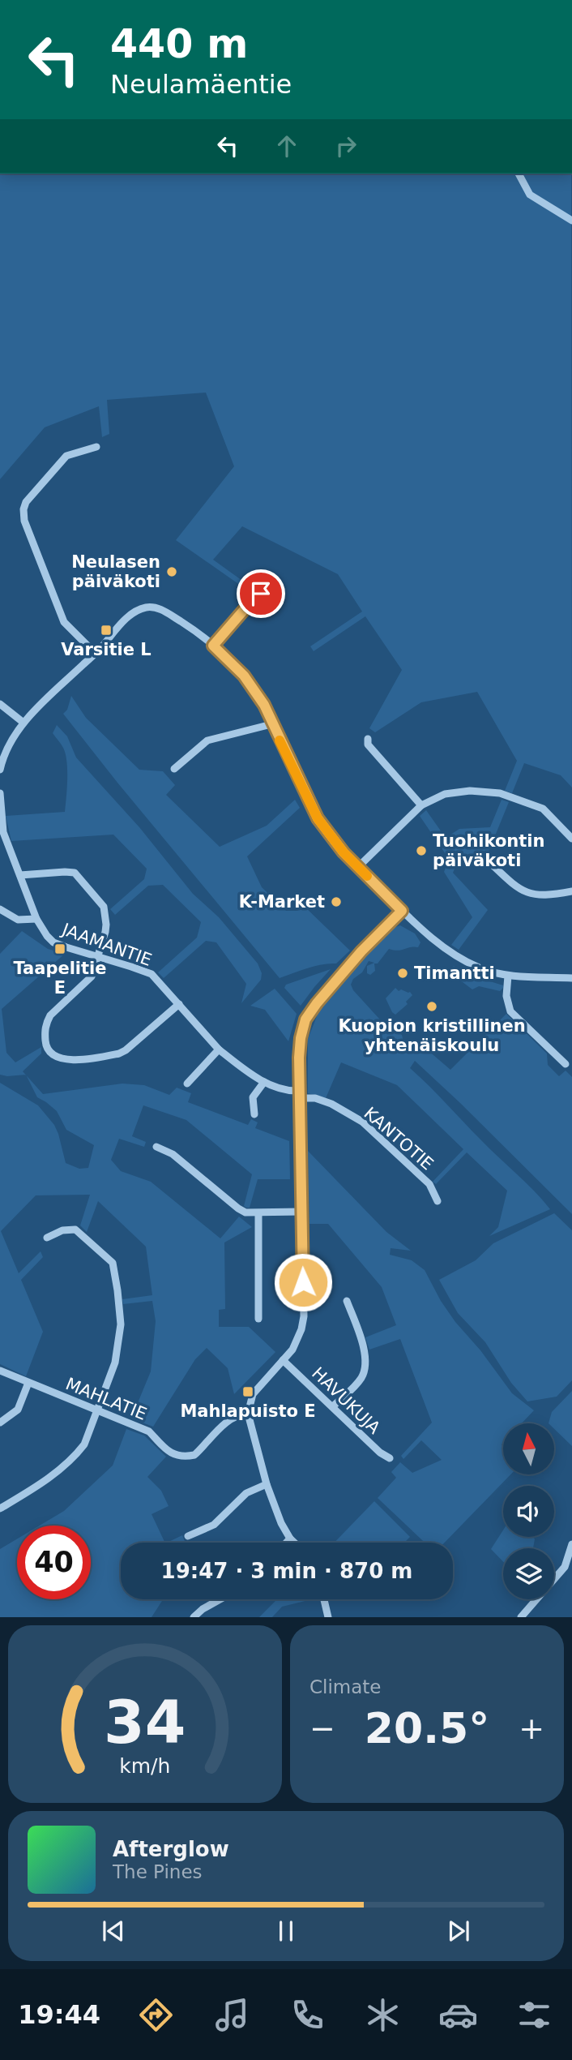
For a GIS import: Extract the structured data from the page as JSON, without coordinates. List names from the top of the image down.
{
  "streets": {
    "street": [
      "JAAMANTIE",
      "KANTOTIE",
      "MAHLATIE",
      "HAVUKUJA"
    ]
  },
  "crossings": [
    ["JAAMANTIE", "KANTOTIE"]
  ],
  "places": {
    "other": [
      "Neulasen päiväkoti",
      "Tuohikontin päiväkoti",
      "K-Market",
      "Timantti",
      "Kuopion kristillinen yhtenäiskoulu"
    ],
    "transit": ["Varsitie L", "Taapelitie E", "Mahlapuisto E"]
  },
  "north": "top",
  "page": {
    "turn": ["440 m", "Neulamäentie"],
    "limit": "40",
    "trip": "19:47 · 3 min · 870 m",
    "tile": "Climate",
    "heat": ["−", "20.5°", "+"],
    "song": ["Afterglow", "The Pines"],
    "tabs": "19:44",
    "gauge": ["34", "km/h"]
  }
}
